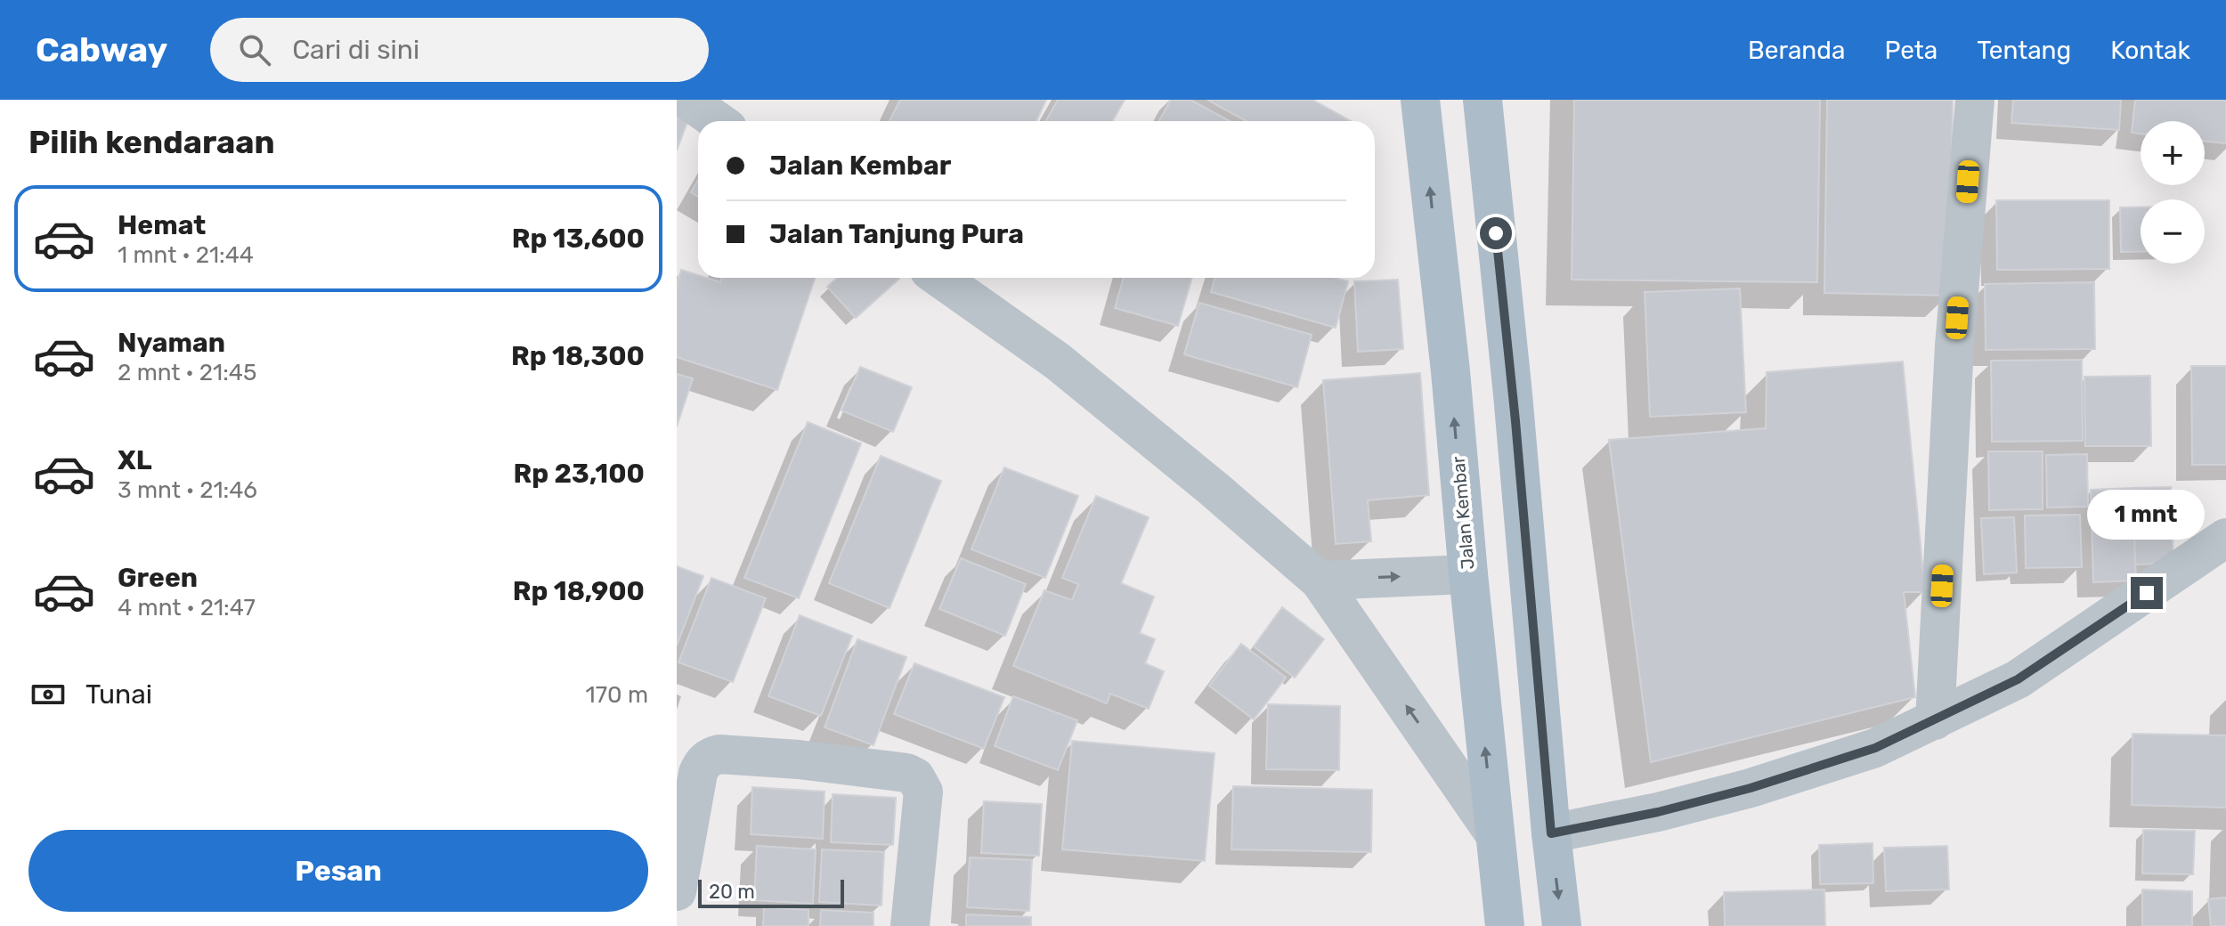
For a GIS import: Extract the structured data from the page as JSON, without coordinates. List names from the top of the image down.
{
  "streets": {
    "main road": ["Jalan Kembar"]
  },
  "scale_bar": "20 m",
  "page": {
    "header": "Cabway",
    "search": "Cari di sini",
    "nav": [
      "Beranda",
      "Peta",
      "Tentang",
      "Kontak"
    ],
    "heading": "Pilih kendaraan",
    "map_buttons": ["+", "−"],
    "banner": ["Jalan Kembar", "Jalan Tanjung Pura"],
    "list": [
      {
        "name": "Hemat",
        "note": "1 mnt · 21:44",
        "value": "Rp 13,600"
      },
      {
        "name": "Nyaman",
        "note": "2 mnt · 21:45",
        "value": "Rp 18,300"
      },
      {
        "name": "XL",
        "note": "3 mnt · 21:46",
        "value": "Rp 23,100"
      },
      {
        "name": "Green",
        "note": "4 mnt · 21:47",
        "value": "Rp 18,900"
      }
    ],
    "bubble": "1 mnt",
    "pay": ["Tunai", "170 m"],
    "buttons": "Pesan",
    "scale": "20 m"
  }
}
